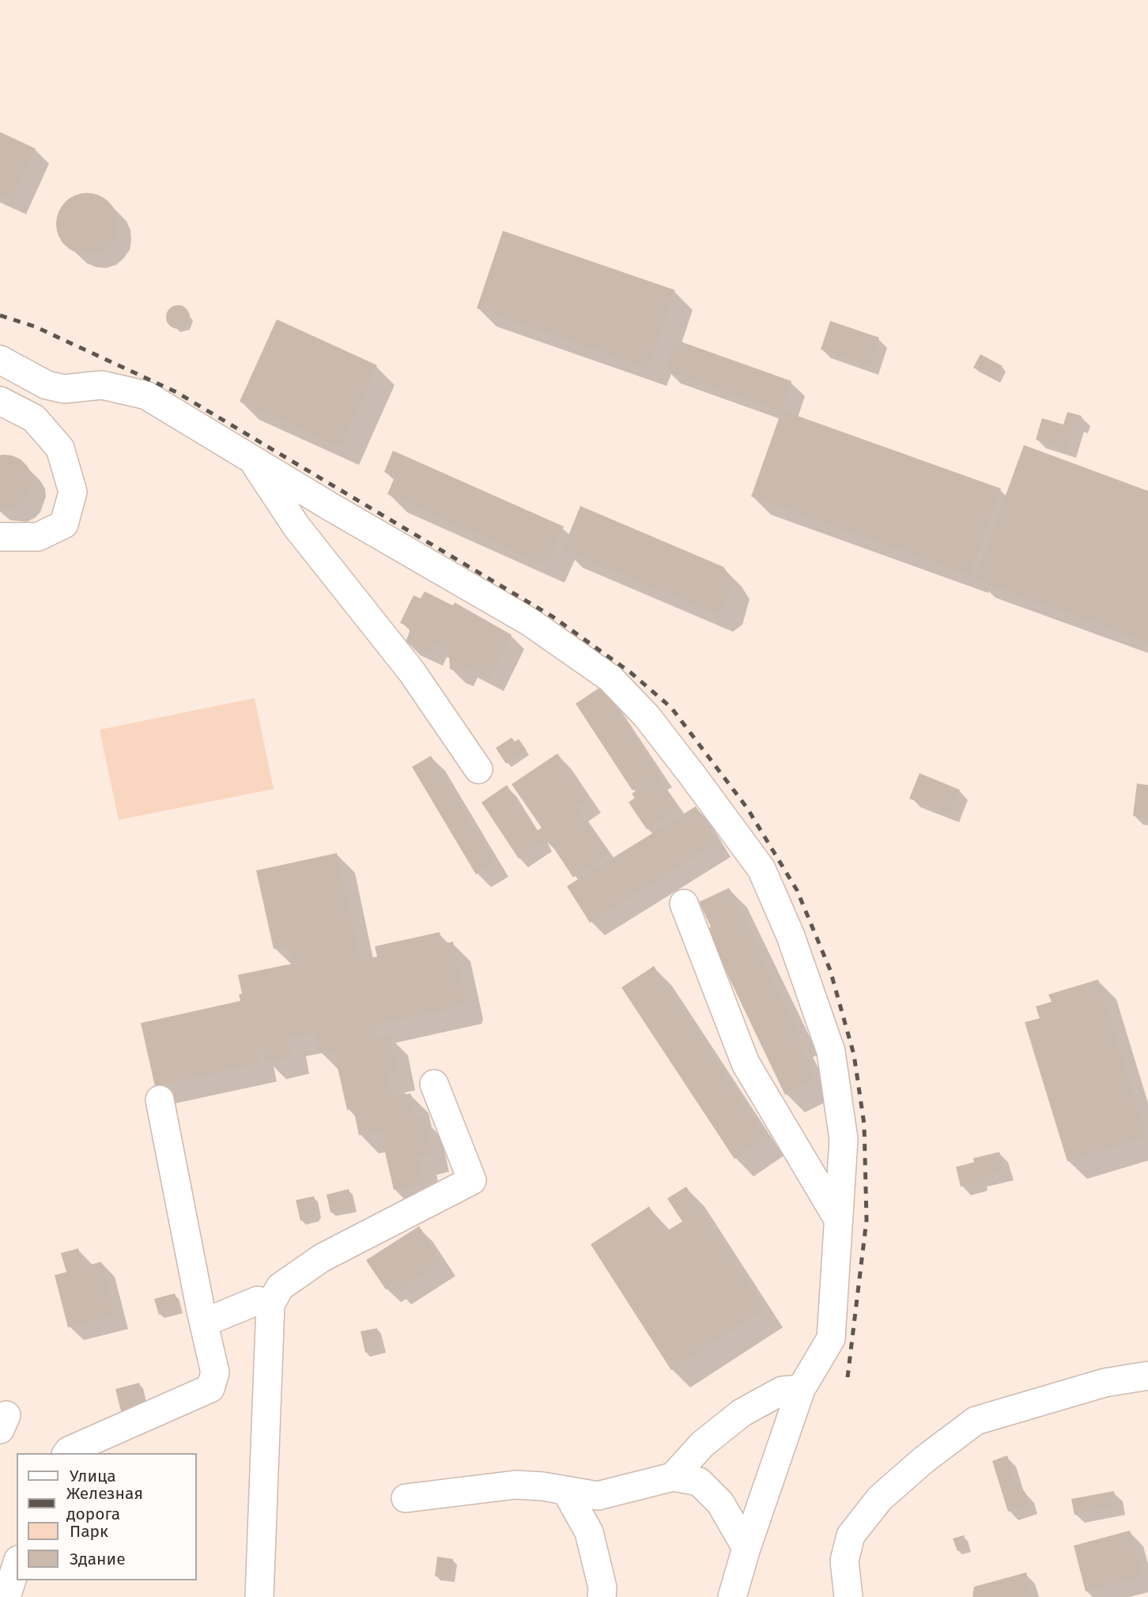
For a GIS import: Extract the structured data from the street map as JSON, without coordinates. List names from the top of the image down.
{
  "legend": [
    "Улица",
    "Железная дорога",
    "Парк",
    "Здание"
  ]
}
